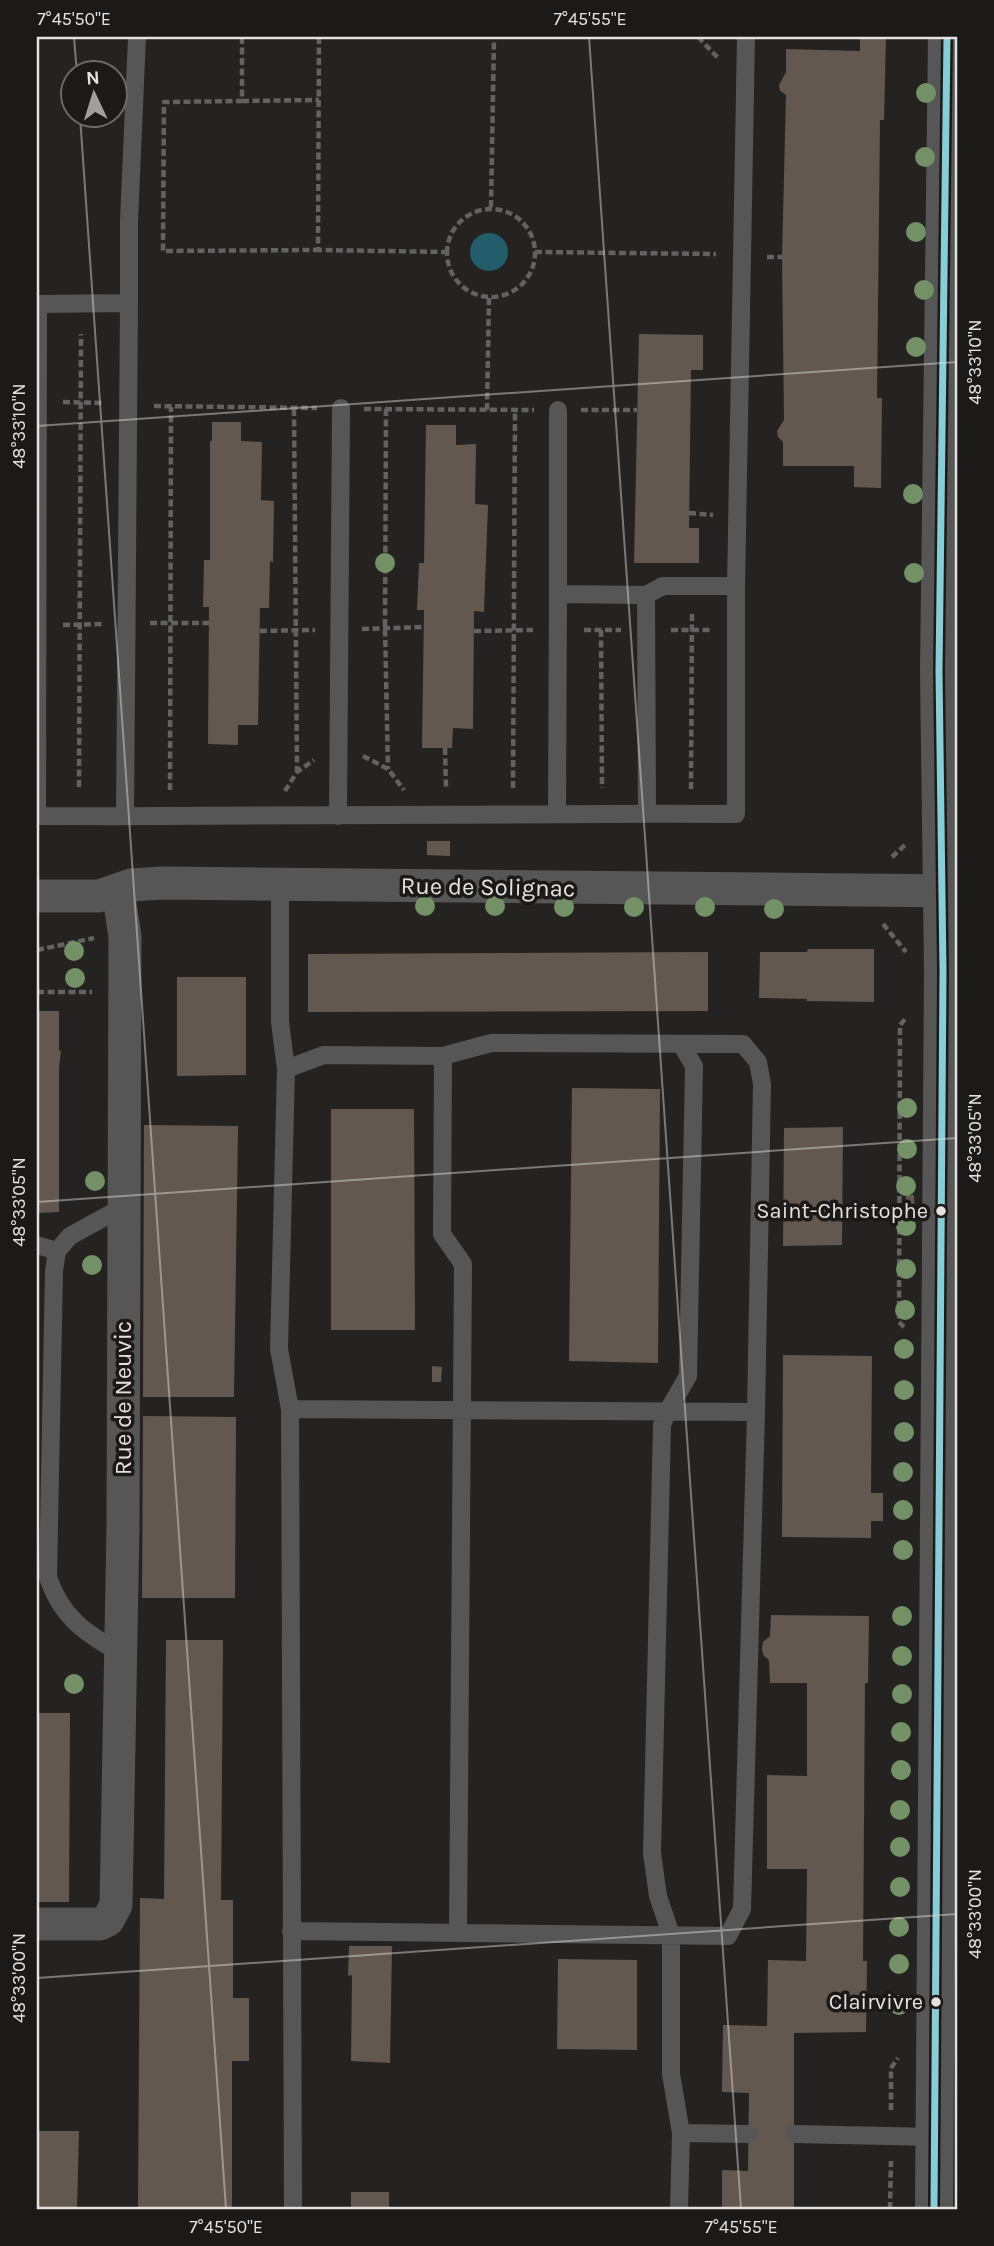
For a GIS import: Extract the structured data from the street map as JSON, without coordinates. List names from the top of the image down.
{
  "streets": {
    "street": ["Rue de Solignac", "Rue de Neuvic"]
  },
  "crossings": [
    ["Rue de Solignac", "Rue de Neuvic"]
  ],
  "places": ["Saint-Christophe", "Clairvivre"],
  "north": "top",
  "coordinates": [
    "7°45'50\"E",
    "7°45'55\"E",
    "48°33'10\"N",
    "48°33'05\"N",
    "48°33'00\"N"
  ]
}
